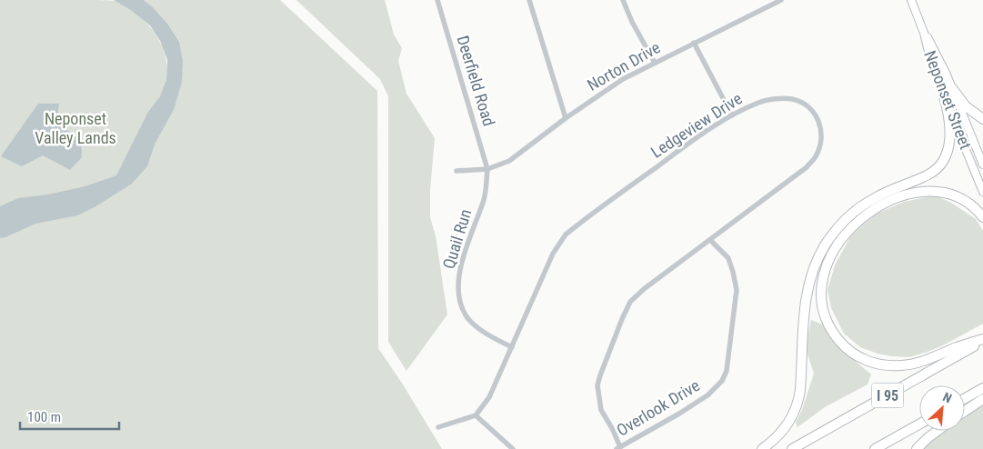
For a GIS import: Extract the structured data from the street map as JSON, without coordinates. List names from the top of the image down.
{
  "streets": {
    "highway": ["I 95"],
    "main road": ["Neponset Street"],
    "street": [
      "Norton Drive",
      "Deerfield Road",
      "Ledgeview Drive",
      "Quail Run",
      "Overlook Drive"
    ]
  },
  "crossings": [
    ["Norton Drive", "Deerfield Road"],
    ["Norton Drive", "Quail Run"],
    ["Deerfield Road", "Quail Run"],
    ["Ledgeview Drive", "Quail Run"],
    ["Ledgeview Drive", "Overlook Drive"]
  ],
  "parks": ["Neponset Valley Lands"],
  "scale_bar": "100 m",
  "north": "top right"
}
